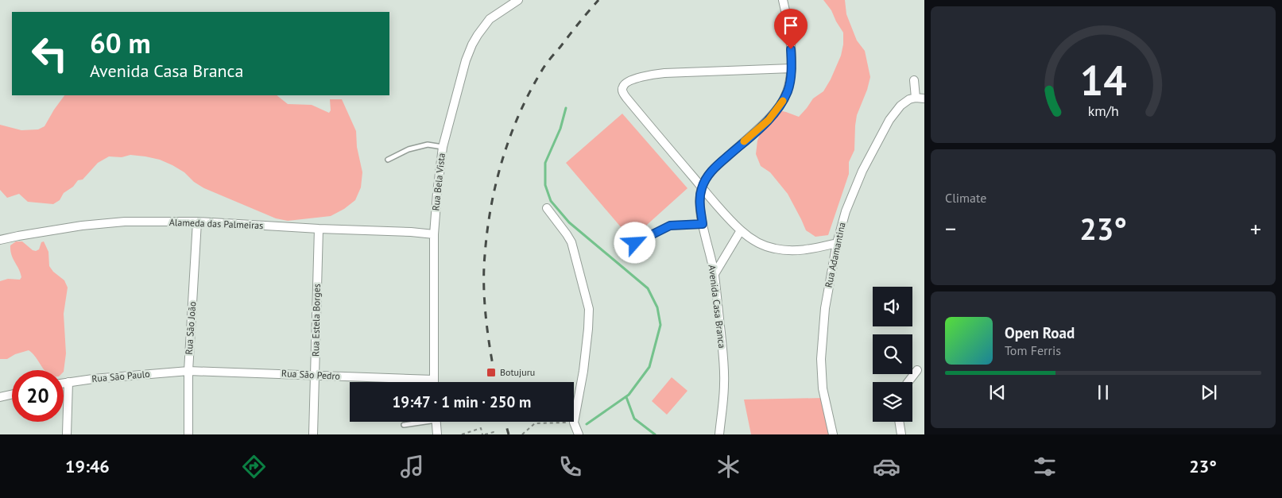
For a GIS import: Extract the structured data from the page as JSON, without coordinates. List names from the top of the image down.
{
  "streets": {
    "street": [
      "Rua Bela Vista",
      "Alameda das Palmeiras",
      "Rua Adamantina",
      "Avenida Casa Branca",
      "Rua Estela Borges",
      "Rua São João",
      "Rua São Pedro",
      "Rua São Paulo"
    ]
  },
  "crossings": [
    ["Rua Bela Vista", "Alameda das Palmeiras"],
    ["Rua Bela Vista", "Rua São Pedro"],
    ["Alameda das Palmeiras", "Rua Estela Borges"],
    ["Alameda das Palmeiras", "Rua São João"],
    ["Rua Estela Borges", "Rua São Pedro"],
    ["Rua São João", "Rua São Pedro"],
    ["Rua São João", "Rua São Paulo"],
    ["Rua São Pedro", "Rua São Paulo"]
  ],
  "places": {
    "transit": ["Botujuru"]
  },
  "page": {
    "turn": ["60 m", "Avenida Casa Branca"],
    "tile": "Climate",
    "heat": ["−", "23°", "+"],
    "song": ["Open Road", "Tom Ferris"],
    "limit": "20",
    "trip": "19:47 · 1 min · 250 m",
    "tabs": ["19:46", "23°"],
    "gauge": ["14", "km/h"]
  }
}
